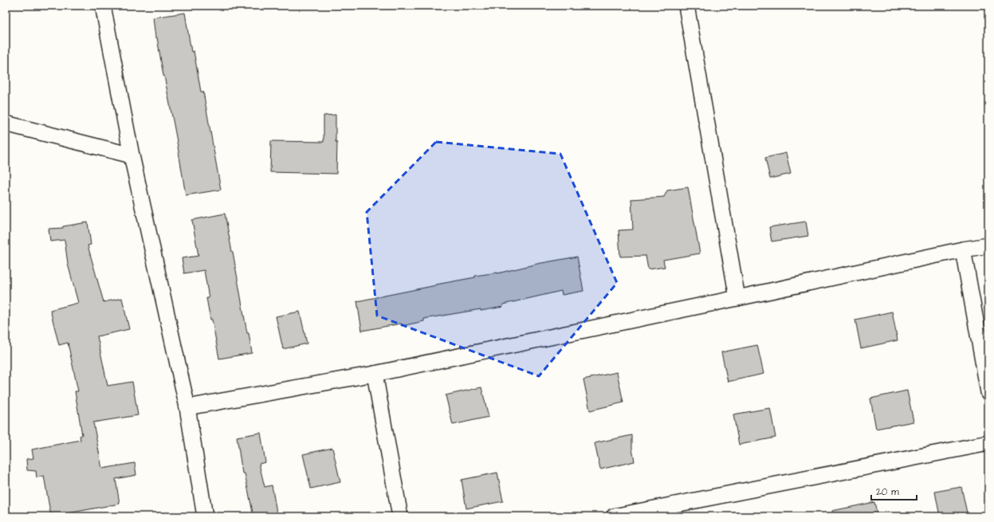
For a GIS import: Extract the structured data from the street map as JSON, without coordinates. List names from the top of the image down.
{
  "scale_bar": "20 m"
}
